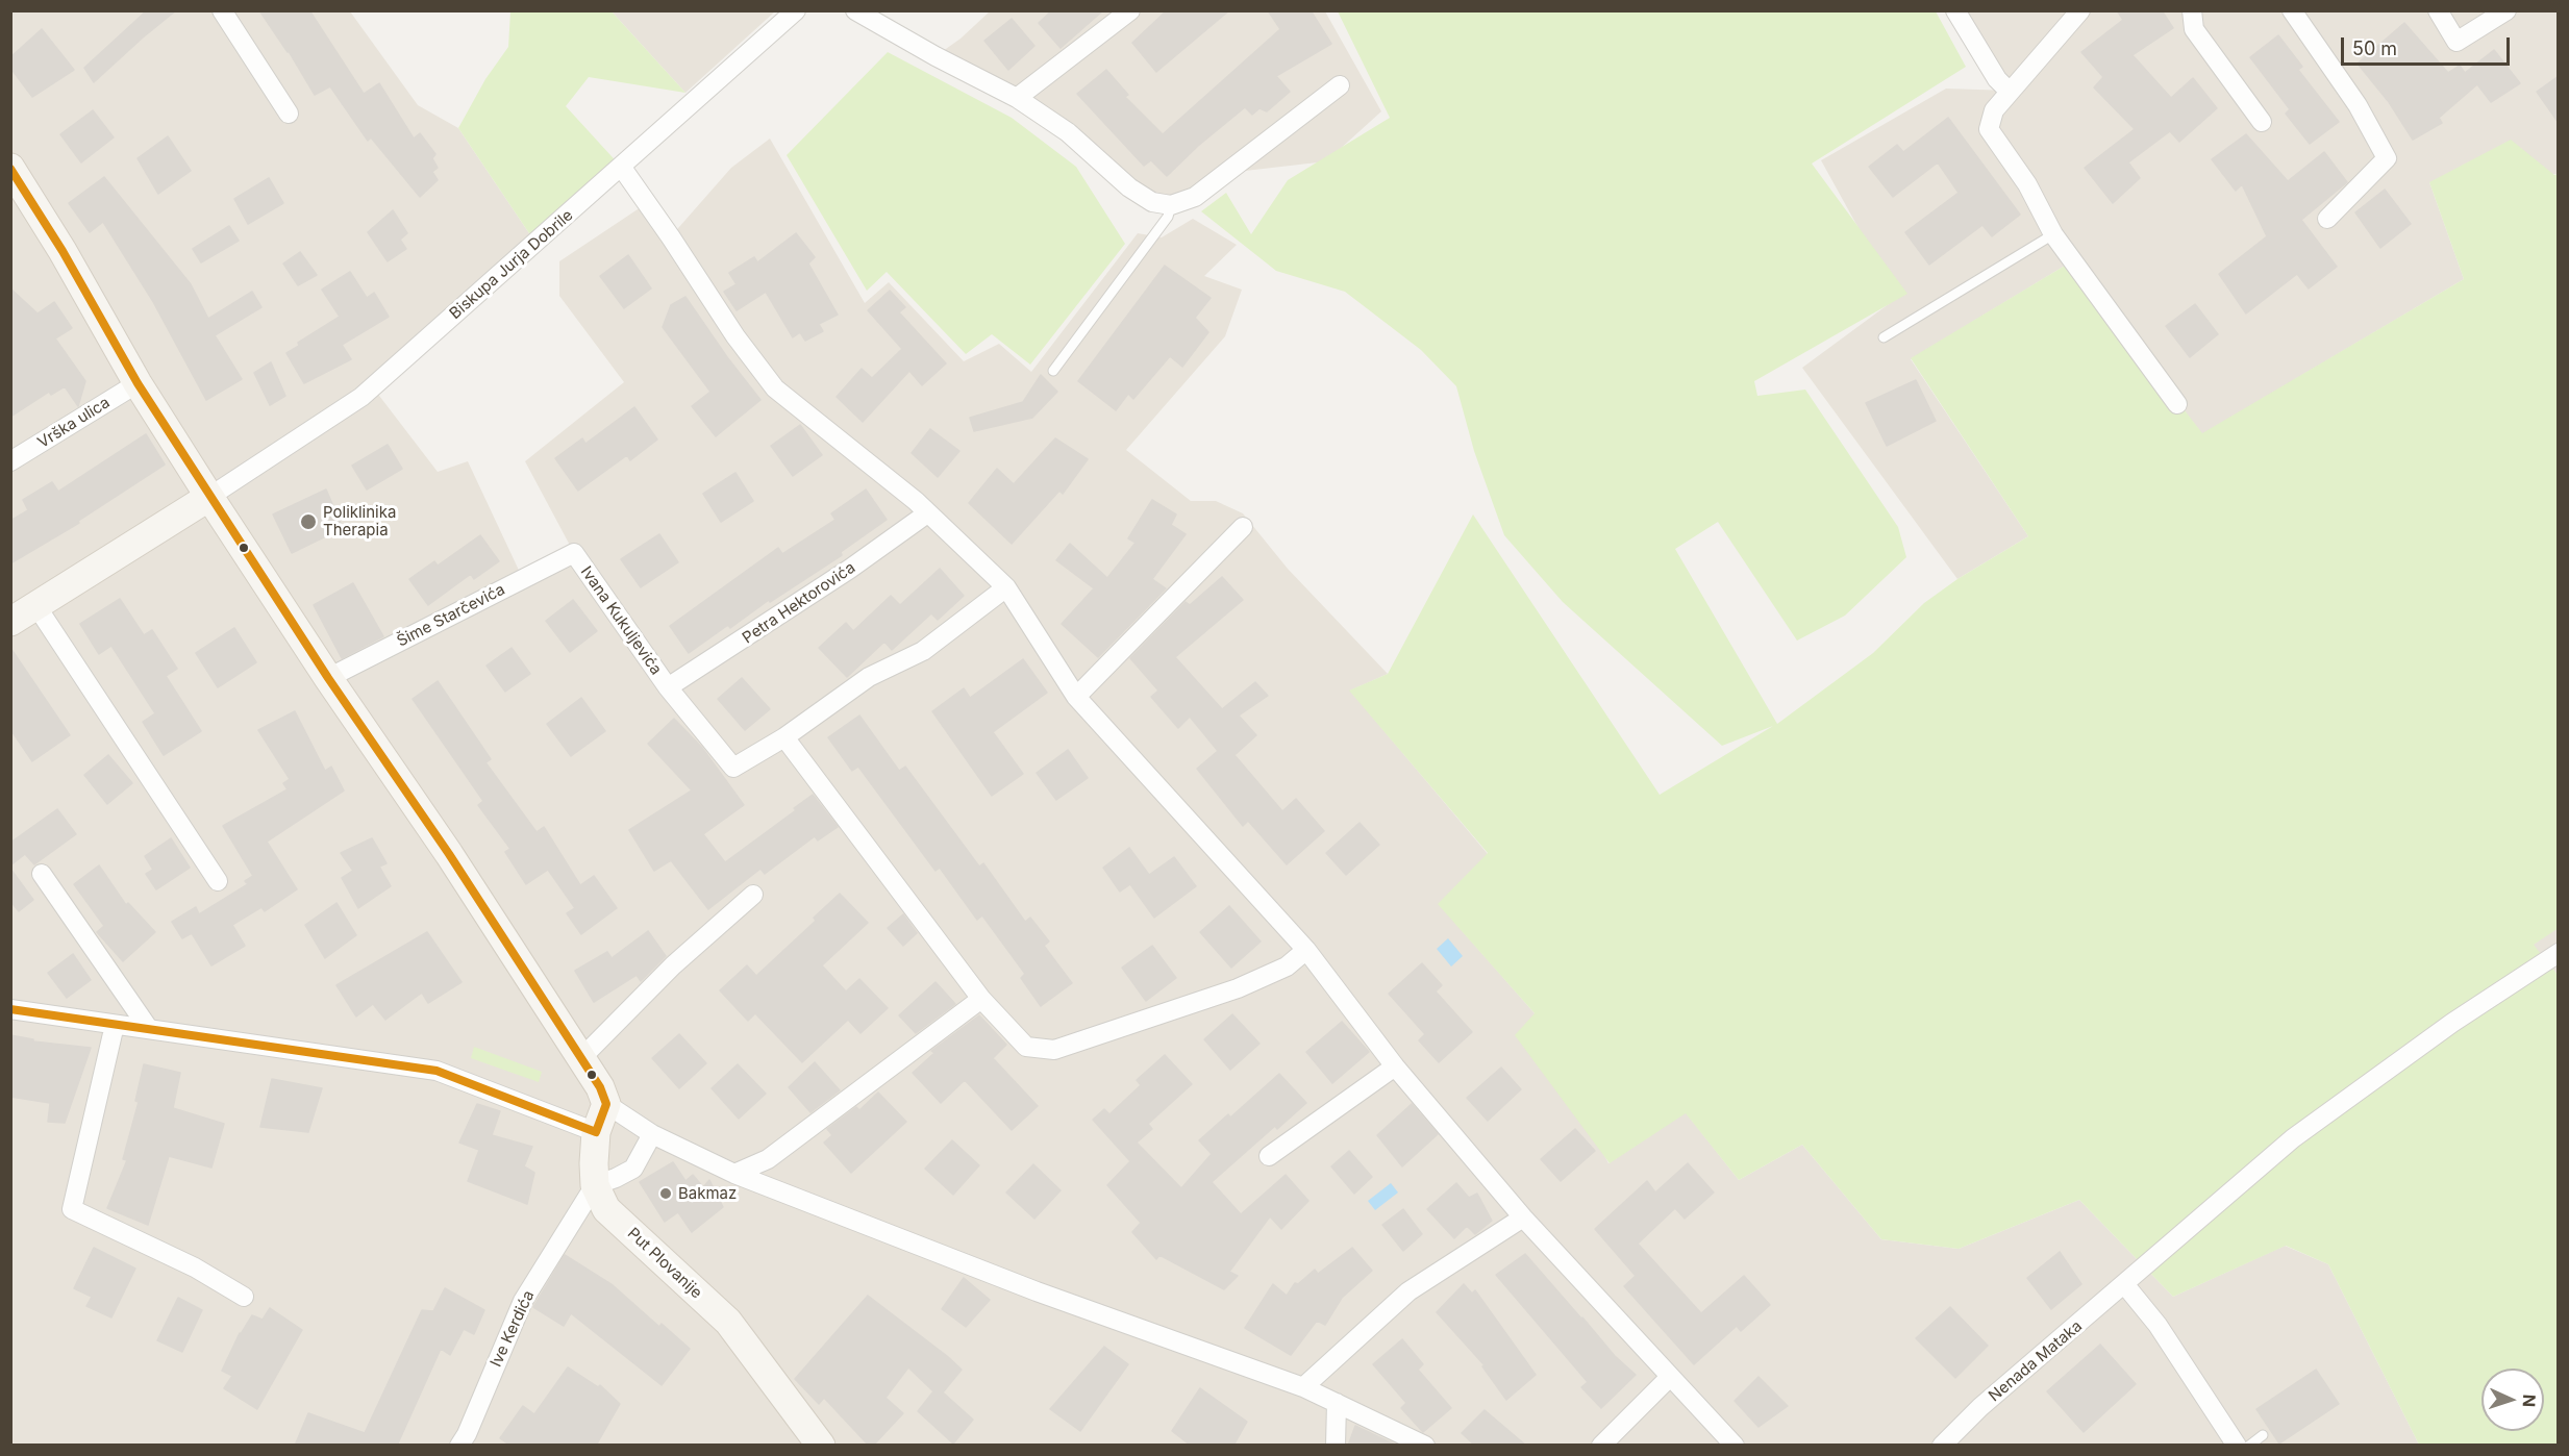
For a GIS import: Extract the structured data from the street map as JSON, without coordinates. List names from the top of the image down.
{
  "streets": {
    "street": [
      "Biskupa Jurja Dobrile",
      "Vrška ulica",
      "Petra Hektorovića",
      "Šime Starčevića",
      "Ivana Kukuljevića",
      "Put Plovanije",
      "Ive Kerdića",
      "Nenada Mataka"
    ]
  },
  "crossings": [
    ["Petra Hektorovića", "Ivana Kukuljevića"],
    ["Šime Starčevića", "Ivana Kukuljevića"],
    ["Put Plovanije", "Ive Kerdića"]
  ],
  "places": ["Poliklinika Therapia", "Bakmaz"],
  "scale_bar": "50 m",
  "north": "right"
}
